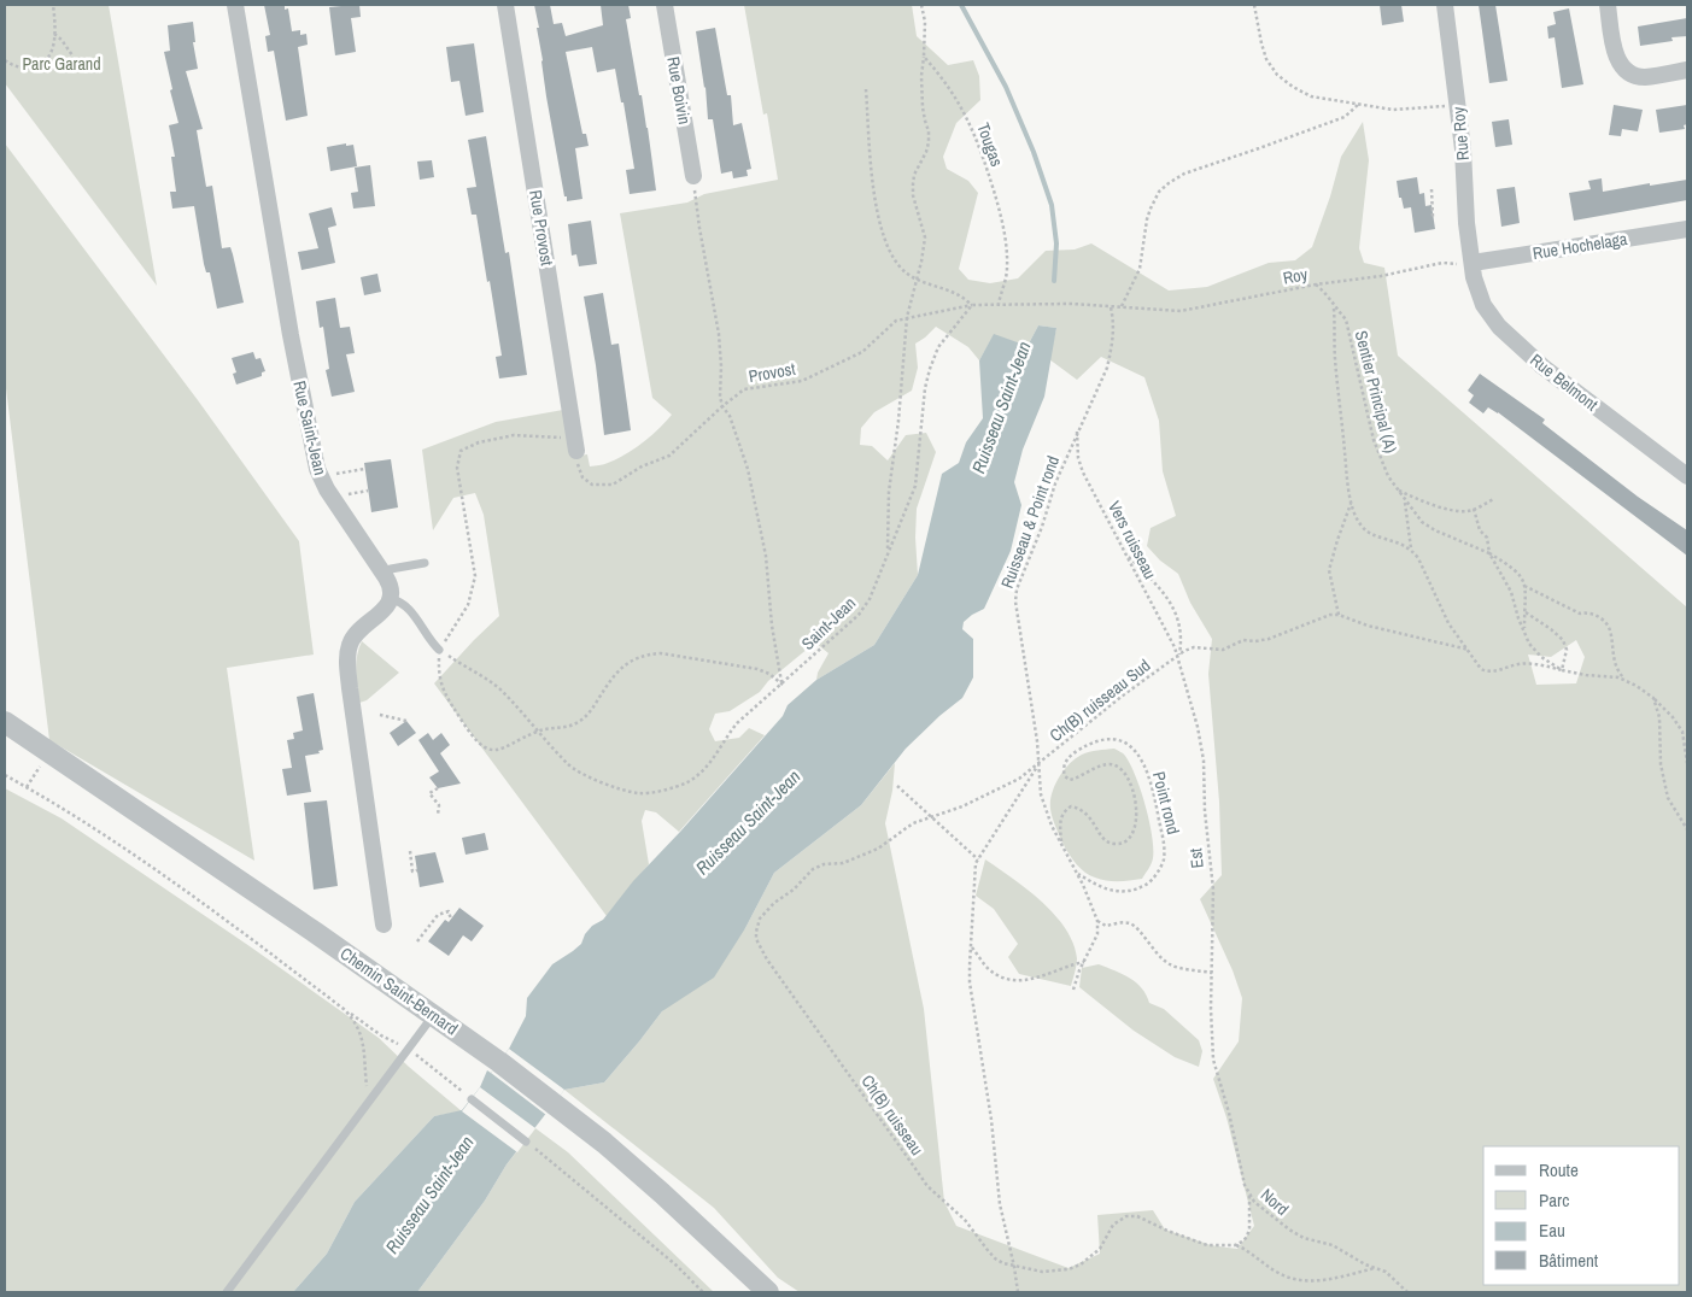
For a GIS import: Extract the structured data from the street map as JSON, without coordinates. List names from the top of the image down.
{
  "streets": {
    "street": [
      "Rue Boivin",
      "Rue Roy",
      "Rue Provost",
      "Rue Hochelaga",
      "Rue Belmont",
      "Rue Saint-Jean",
      "Chemin Saint-Bernard"
    ],
    "path": [
      "Tougas",
      "Roy",
      "Provost",
      "Sentier Principal (A)",
      "Ruisseau & Point rond",
      "Vers ruisseau",
      "Saint-Jean",
      "Ch(B) ruisseau Sud",
      "Point rond",
      "Est",
      "Ch(B) ruisseau",
      "Nord"
    ]
  },
  "crossings": [
    ["Rue Roy", "Rue Hochelaga"],
    ["Rue Roy", "Roy"],
    ["Rue Roy", "Rue Belmont"],
    ["Rue Provost", "Provost"],
    ["Rue Hochelaga", "Roy"],
    ["Rue Hochelaga", "Rue Belmont"],
    ["Roy", "Rue Belmont"],
    ["Roy", "Sentier Principal (A)"],
    ["Provost", "Saint-Jean"],
    ["Ruisseau & Point rond", "Vers ruisseau"],
    ["Ruisseau & Point rond", "Ch(B) ruisseau Sud"],
    ["Ruisseau & Point rond", "Point rond"],
    ["Ruisseau & Point rond", "Ch(B) ruisseau"],
    ["Vers ruisseau", "Ch(B) ruisseau Sud"],
    ["Vers ruisseau", "Est"],
    ["Ch(B) ruisseau Sud", "Est"],
    ["Ch(B) ruisseau Sud", "Ch(B) ruisseau"],
    ["Est", "Nord"]
  ],
  "water": ["Ruisseau Saint-Jean"],
  "parks": ["Parc Garand"],
  "legend": [
    "Route",
    "Parc",
    "Eau",
    "Bâtiment"
  ]
}
